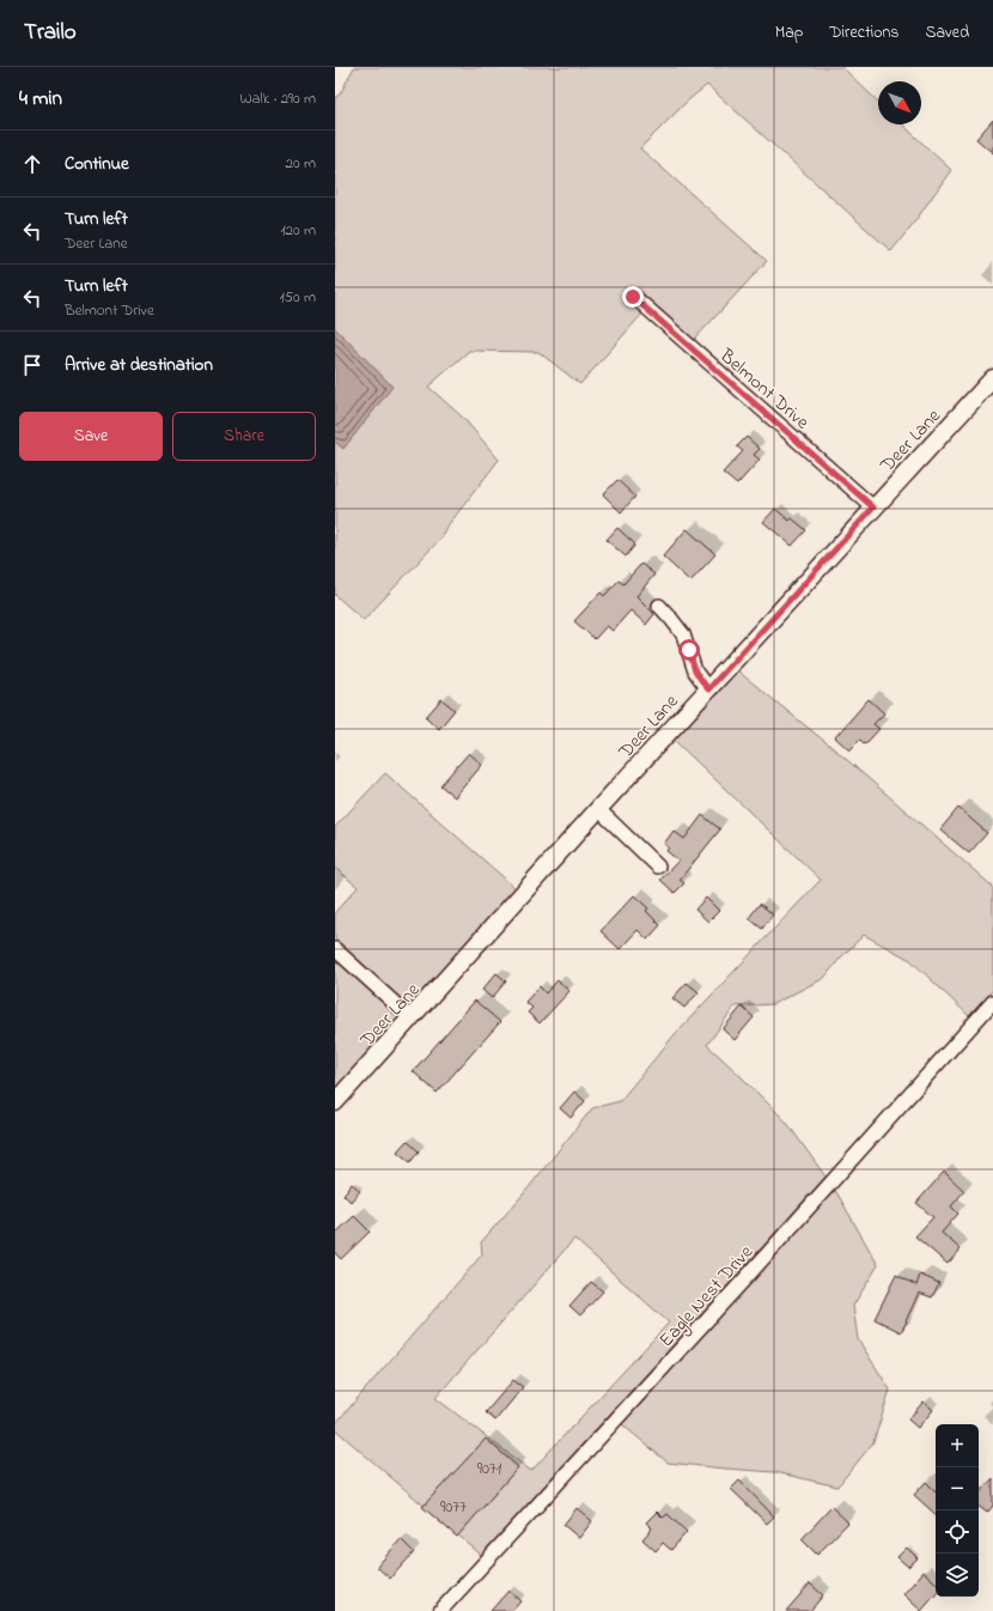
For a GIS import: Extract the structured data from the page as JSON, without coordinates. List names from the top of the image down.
{
  "streets": {
    "street": ["Belmont Drive", "Deer Lane", "Eagle Nest Drive"]
  },
  "crossings": [
    ["Belmont Drive", "Deer Lane"]
  ],
  "house_numbers": ["9071", "9077"],
  "north": "bottom right",
  "page": {
    "header": "Trailo",
    "nav": ["Map", "Directions", "Saved"],
    "heading": ["4 min", "Walk · 290 m"],
    "list": [
      ["Continue", "20 m"],
      ["Turn left", "Deer Lane", "120 m"],
      ["Turn left", "Belmont Drive", "150 m"],
      "Arrive at destination"
    ],
    "buttons": ["Save", "Share"],
    "map_buttons": ["+", "−"]
  }
}
